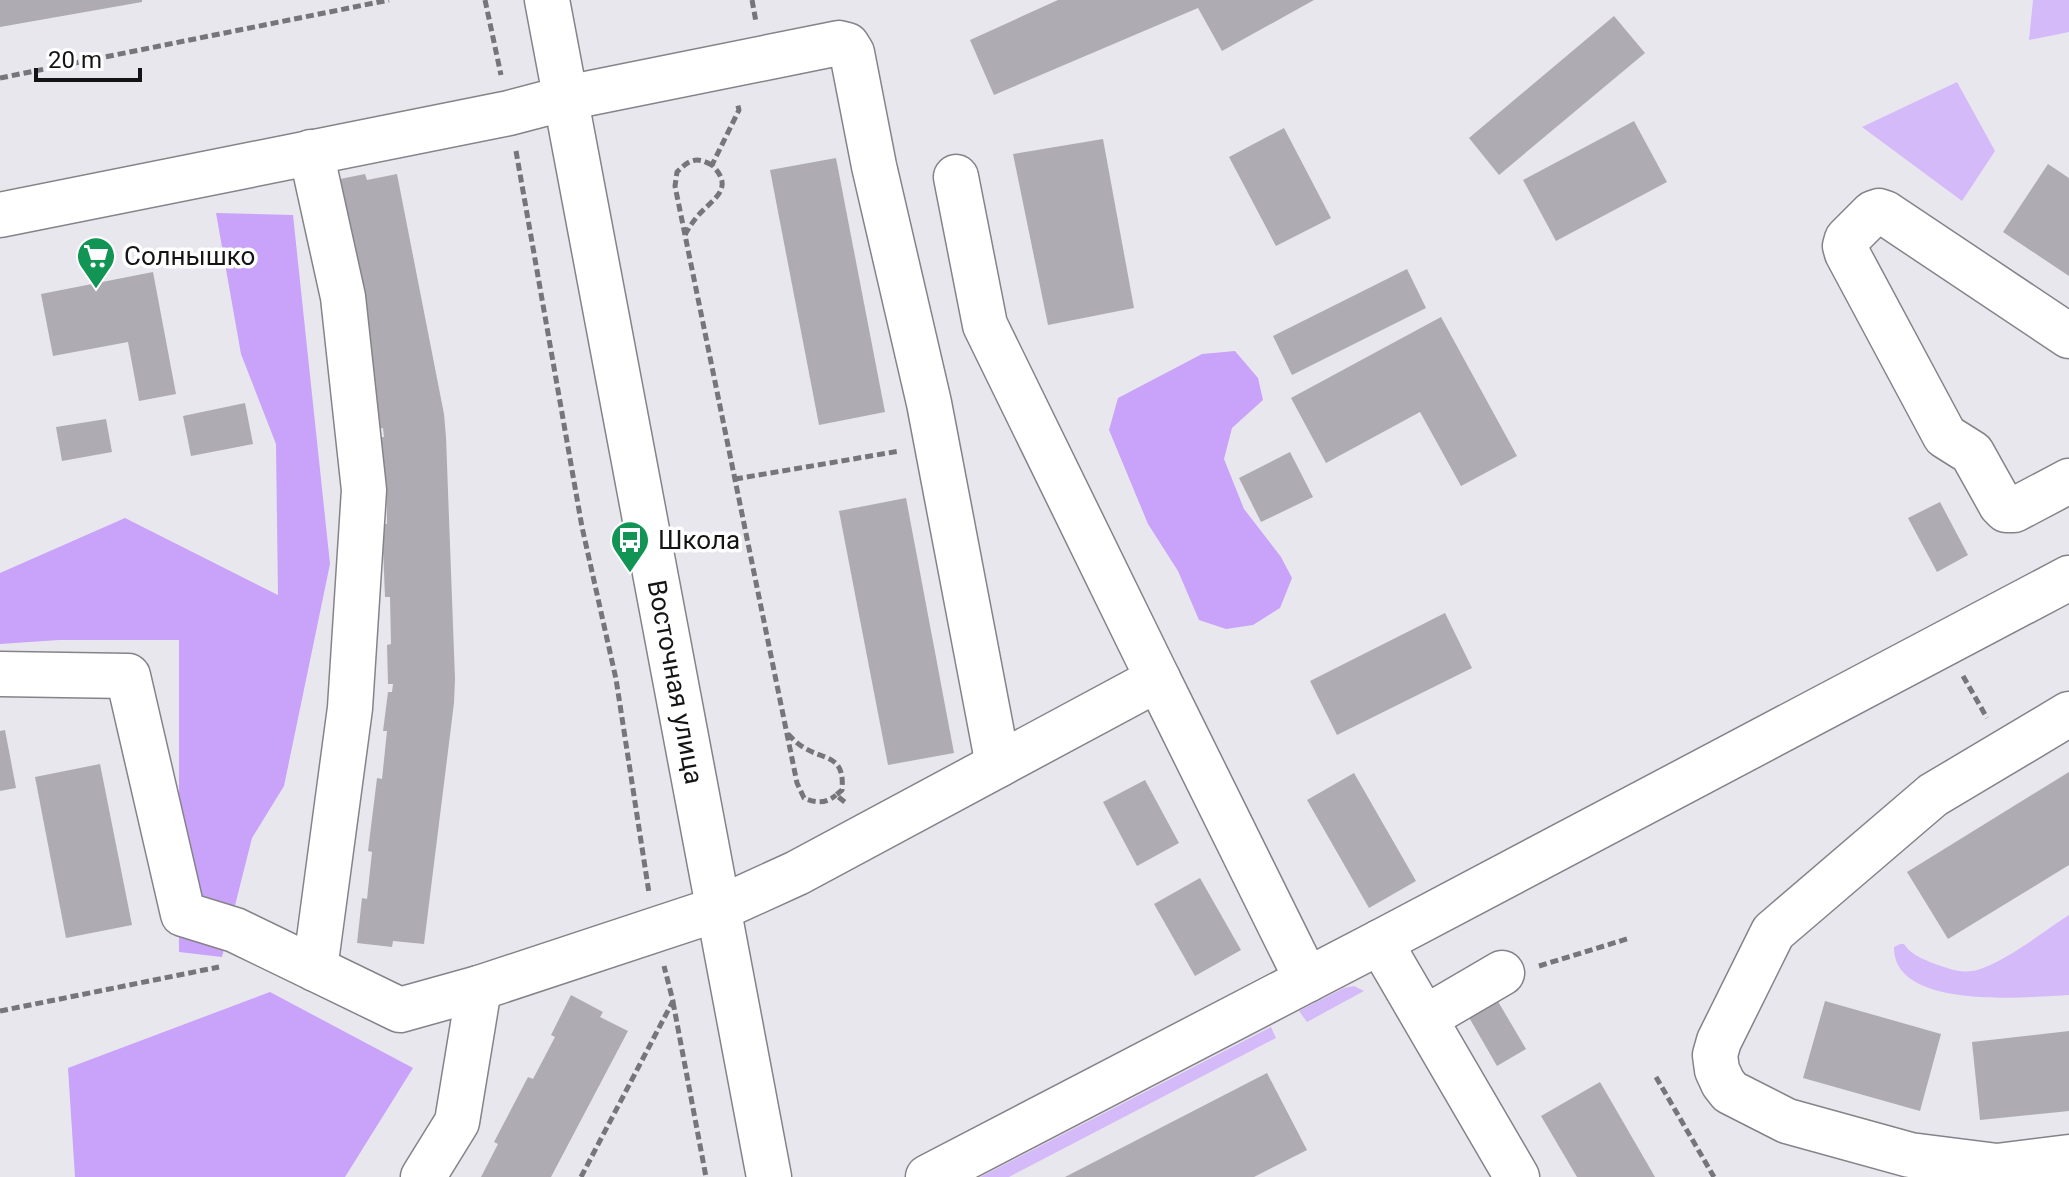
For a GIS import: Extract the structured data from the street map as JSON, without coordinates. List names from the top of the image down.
{
  "streets": {
    "main road": ["Восточная улица"]
  },
  "places": {
    "supermarket": ["Солнышко"],
    "bus stop": ["Школа"]
  },
  "scale_bar": "20 m"
}
